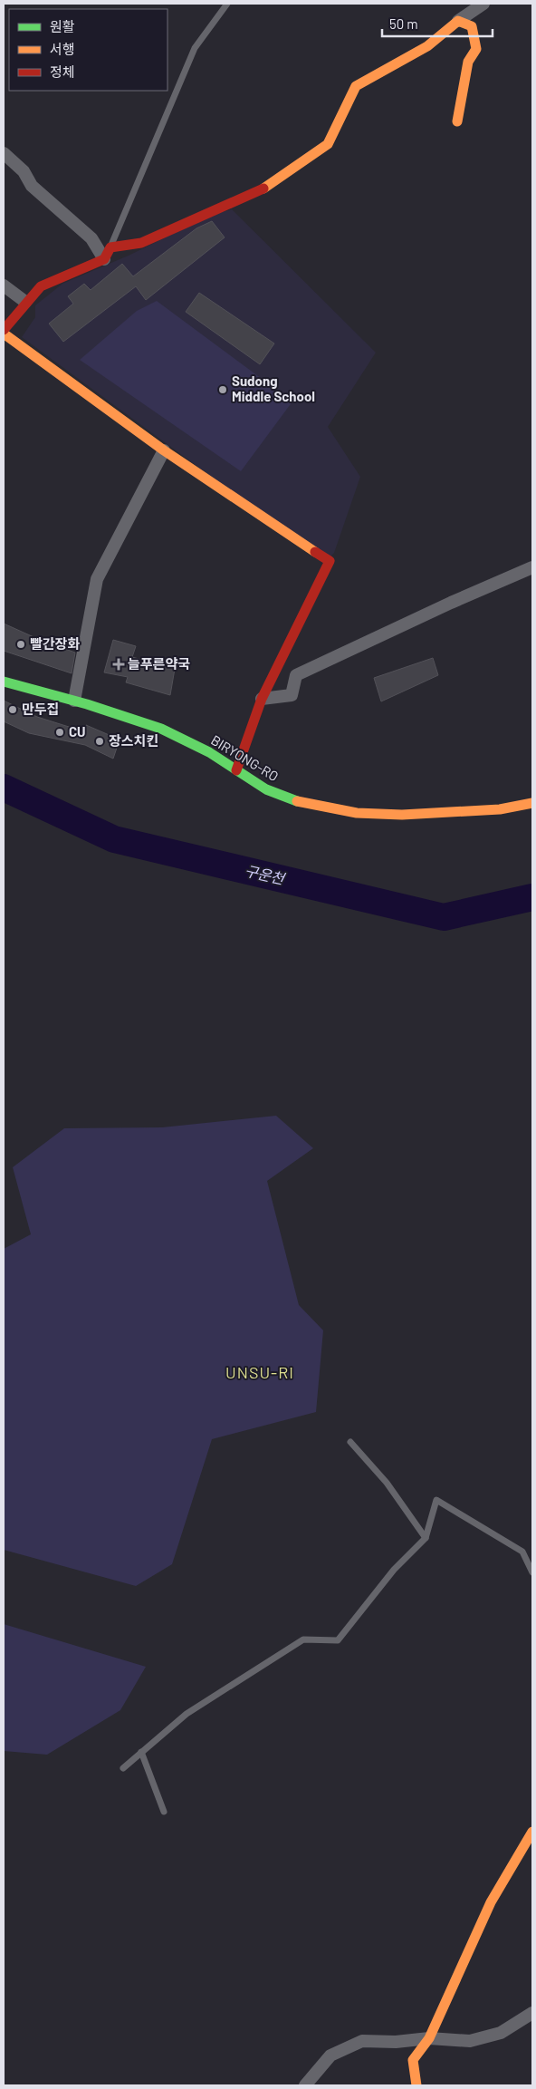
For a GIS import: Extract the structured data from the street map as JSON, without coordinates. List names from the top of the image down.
{
  "streets": {
    "street": ["BIRYONG-RO"]
  },
  "districts": ["UNSU-RI"],
  "water": ["구운천"],
  "places": {
    "other": [
      "Sudong Middle School",
      "빨간장화",
      "만두집",
      "CU",
      "장스치킨"
    ],
    "health": ["늘푸른약국"]
  },
  "legend": ["원활", "서행", "정체"],
  "scale_bar": "50 m"
}
